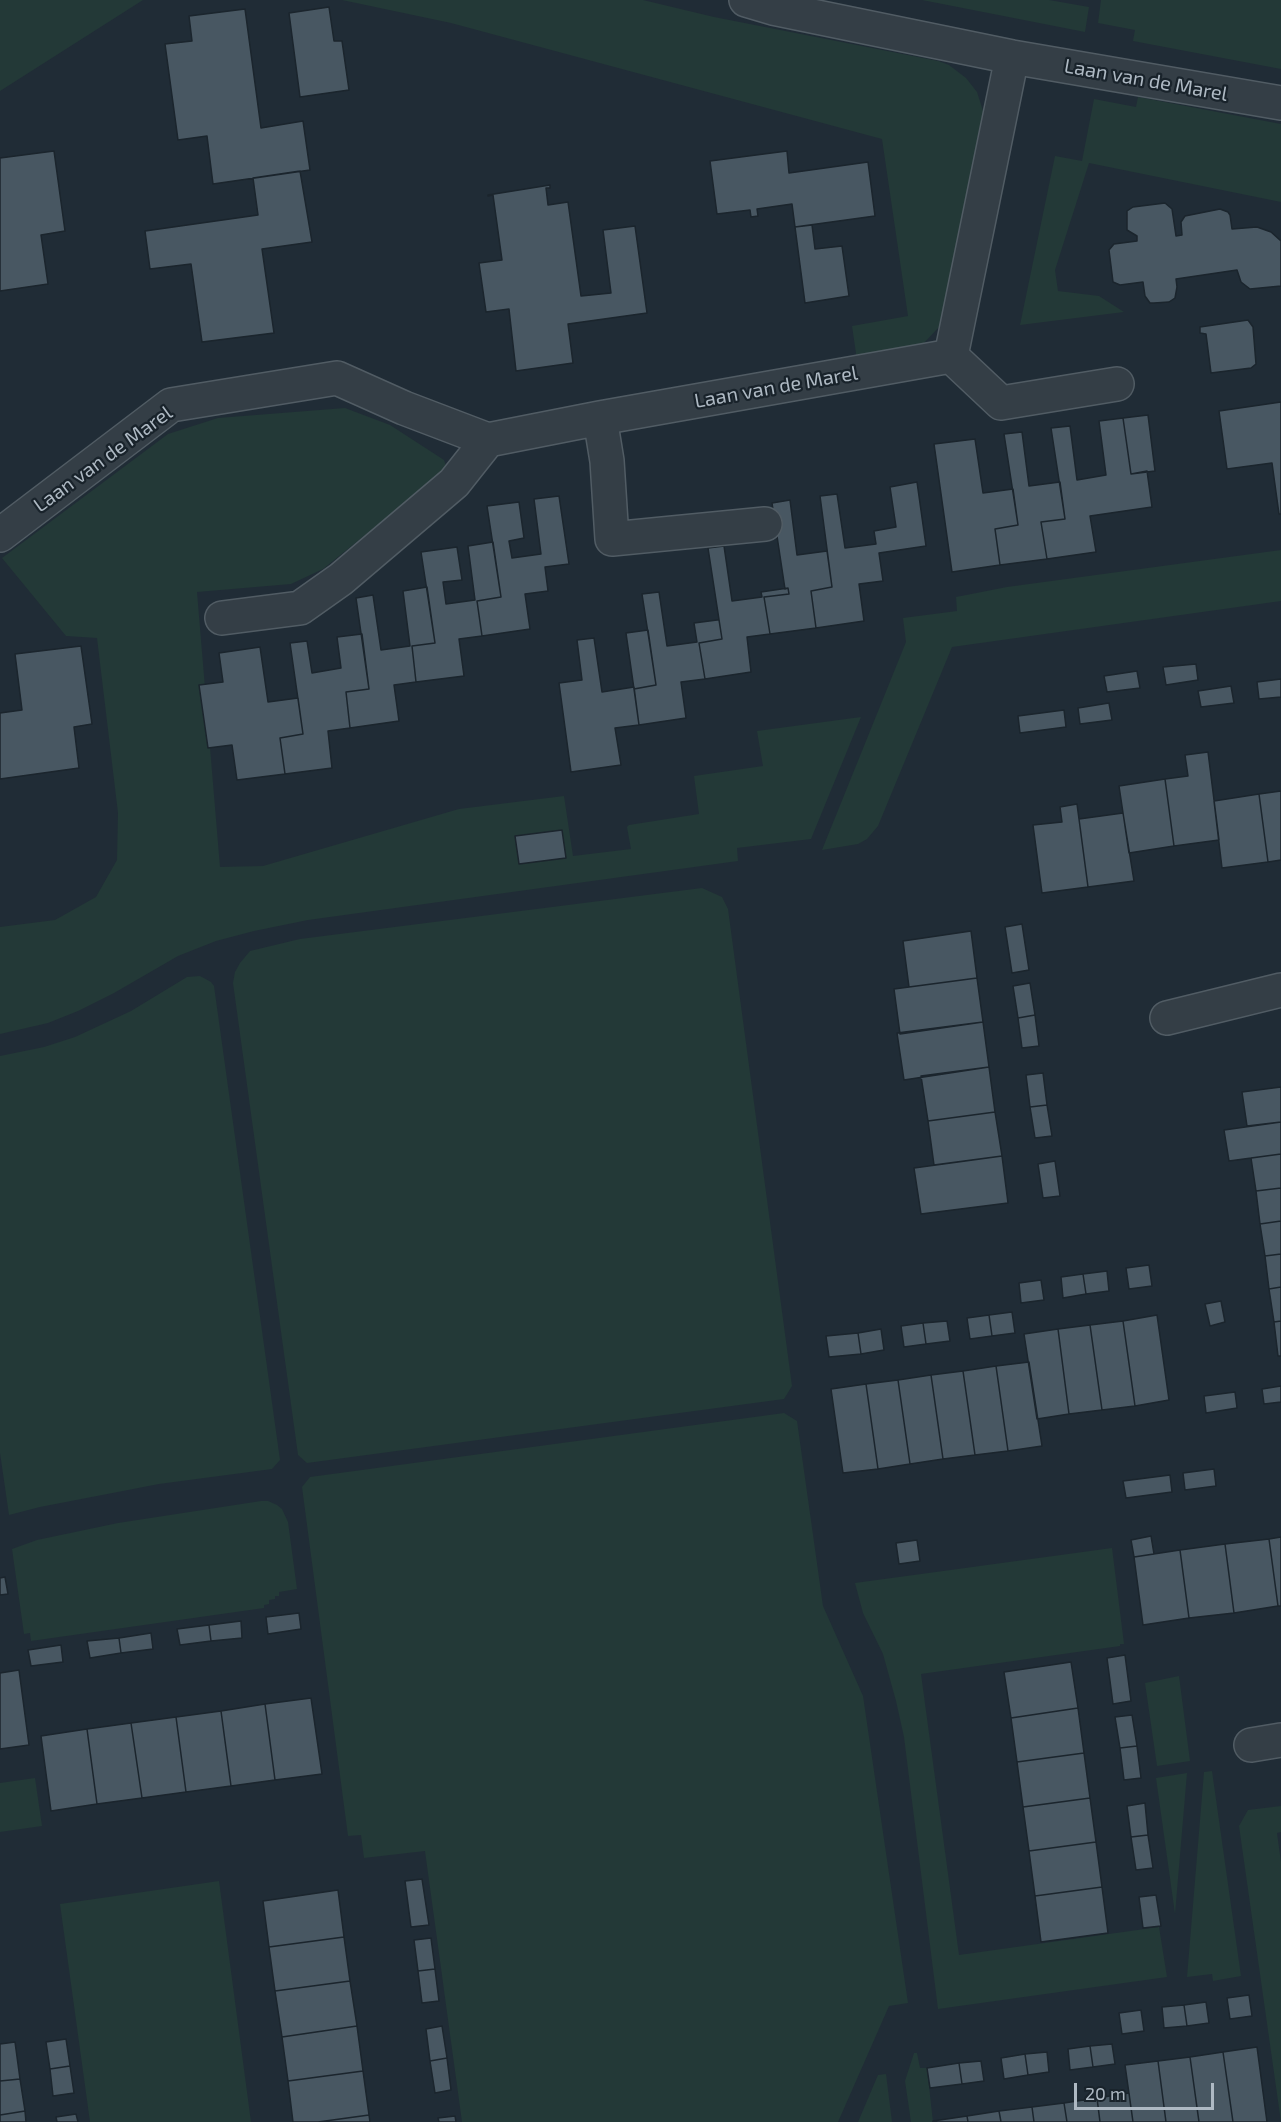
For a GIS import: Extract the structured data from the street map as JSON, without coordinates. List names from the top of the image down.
{
  "streets": {
    "street": ["Laan van de Marel"]
  },
  "scale_bar": "20 m"
}
